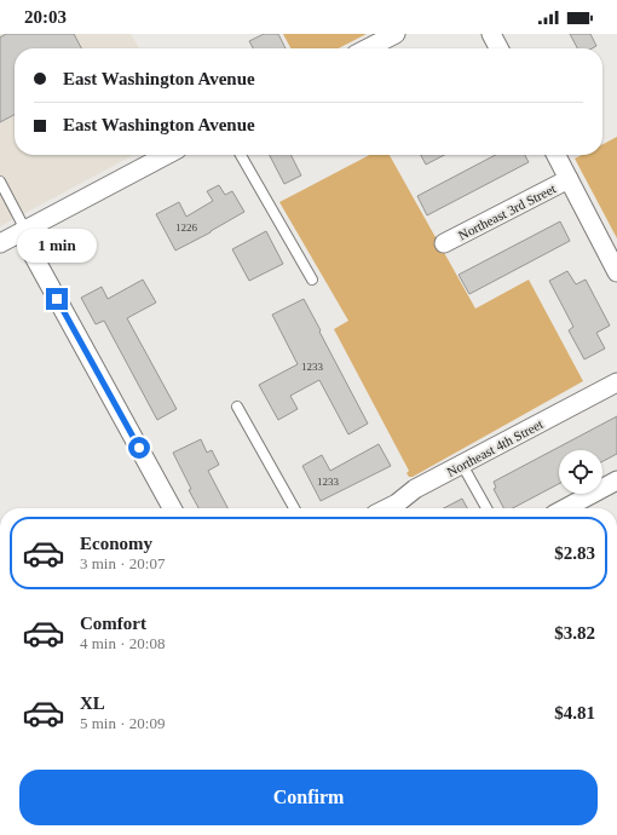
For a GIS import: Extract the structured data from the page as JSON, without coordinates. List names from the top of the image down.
{
  "streets": {
    "street": ["Northeast 3rd Street", "Northeast 4th Street"]
  },
  "house_numbers": ["1226", "1233", "1233"],
  "page": {
    "status": "20:03",
    "banner": ["East Washington Avenue", "East Washington Avenue"],
    "bubble": "1 min",
    "list": [
      {
        "name": "Economy",
        "note": "3 min · 20:07",
        "value": "$2.83"
      },
      {
        "name": "Comfort",
        "note": "4 min · 20:08",
        "value": "$3.82"
      },
      {
        "name": "XL",
        "note": "5 min · 20:09",
        "value": "$4.81"
      }
    ],
    "buttons": "Confirm"
  }
}
